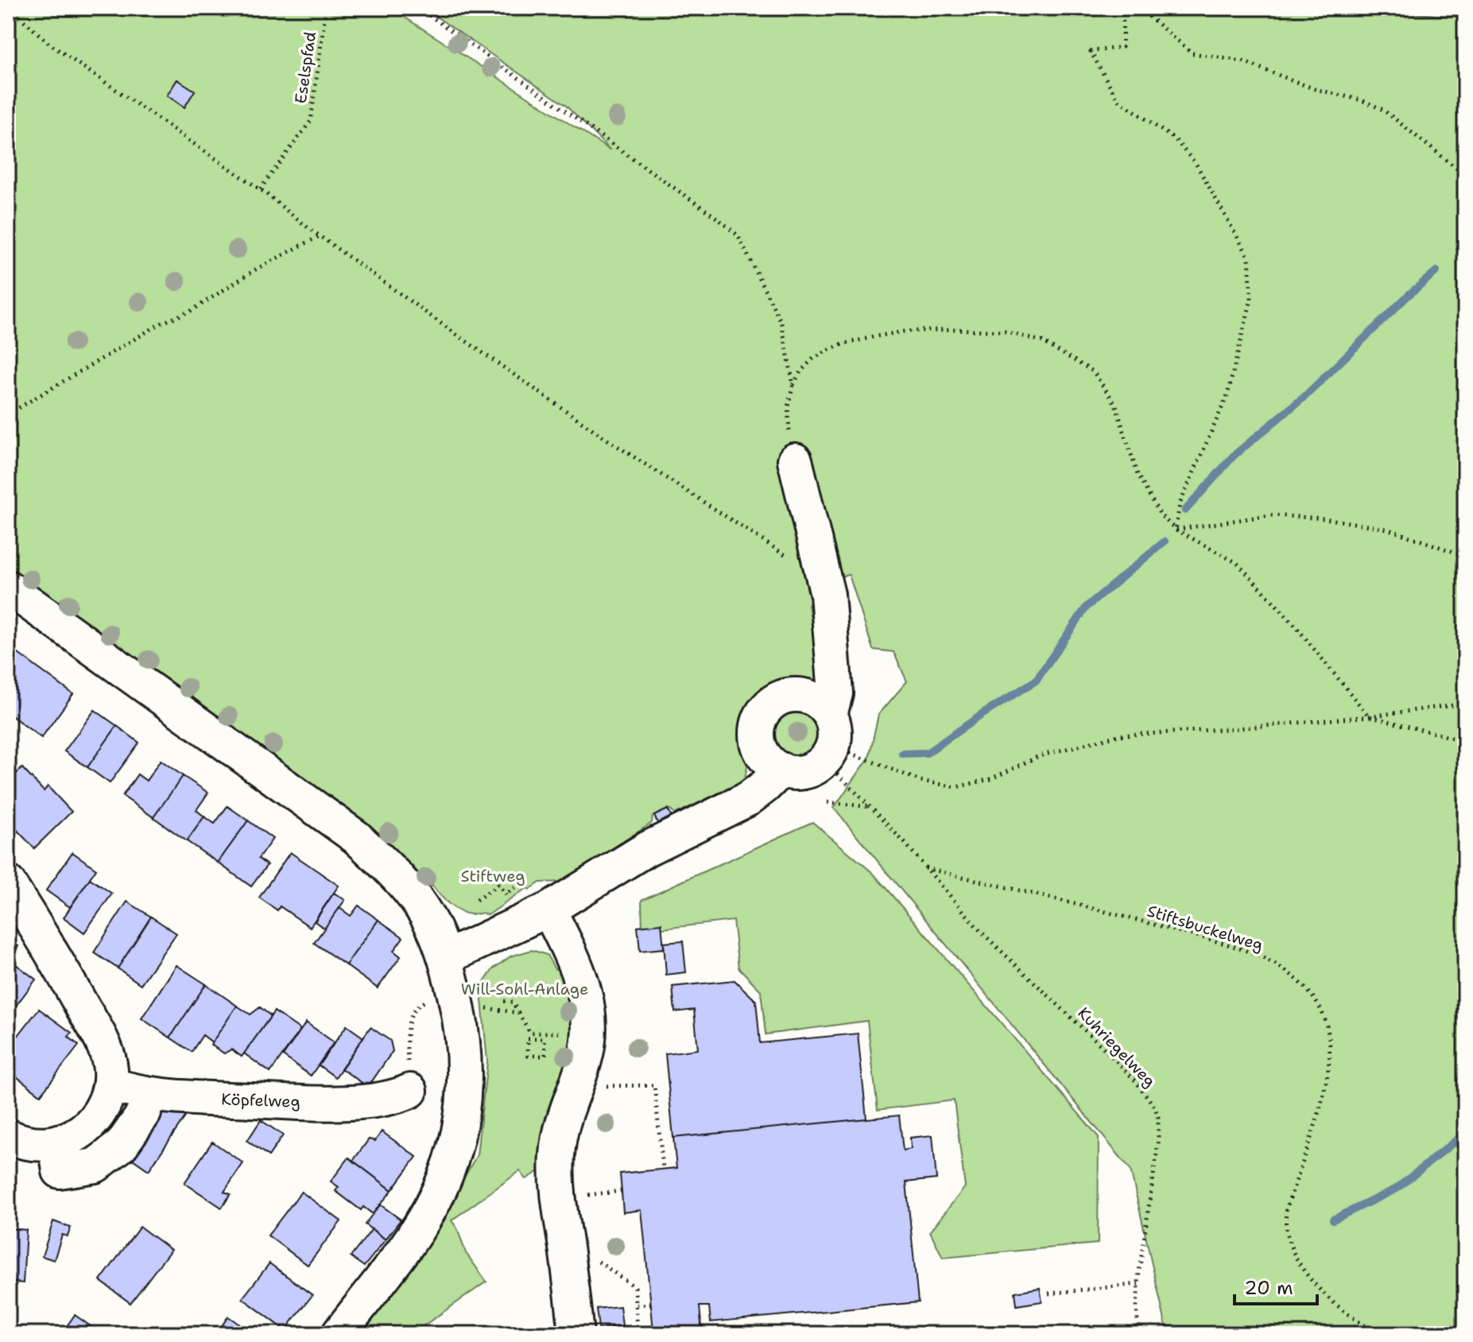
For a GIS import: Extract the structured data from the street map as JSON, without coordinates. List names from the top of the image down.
{
  "streets": {
    "street": ["Köpfelweg"],
    "path": ["Eselspfad", "Stiftsbuckelweg", "Kuhriegelweg"]
  },
  "crossings": [
    ["Stiftsbuckelweg", "Kuhriegelweg"]
  ],
  "parks": ["Stiftweg", "Will-Sohl-Anlage"],
  "scale_bar": "20 m"
}
